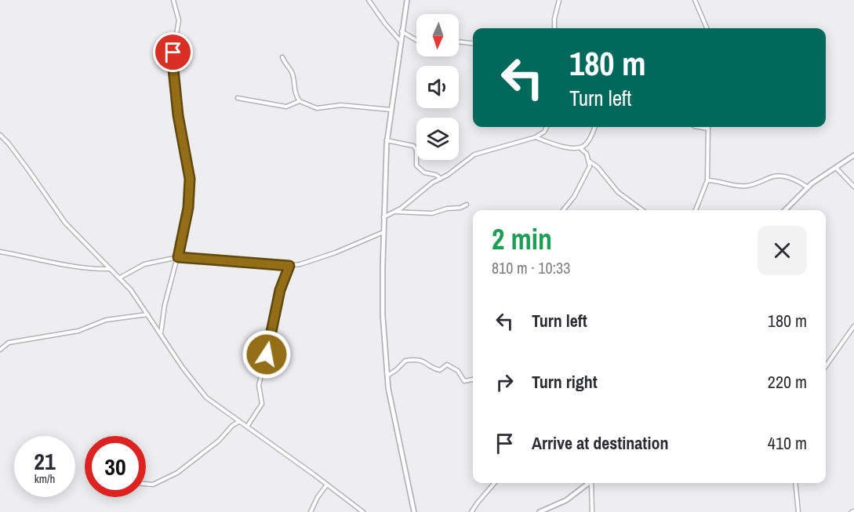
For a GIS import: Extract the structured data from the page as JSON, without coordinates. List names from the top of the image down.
{
  "north": "bottom",
  "page": {
    "turn": ["180 m", "Turn left"],
    "heading": ["2 min", "810 m · 10:33"],
    "list": [
      {
        "name": "Turn left",
        "value": "180 m"
      },
      {
        "name": "Turn right",
        "value": "220 m"
      },
      {
        "name": "Arrive at destination",
        "value": "410 m"
      }
    ],
    "speed": "21 km/h",
    "limit": "30"
  }
}
